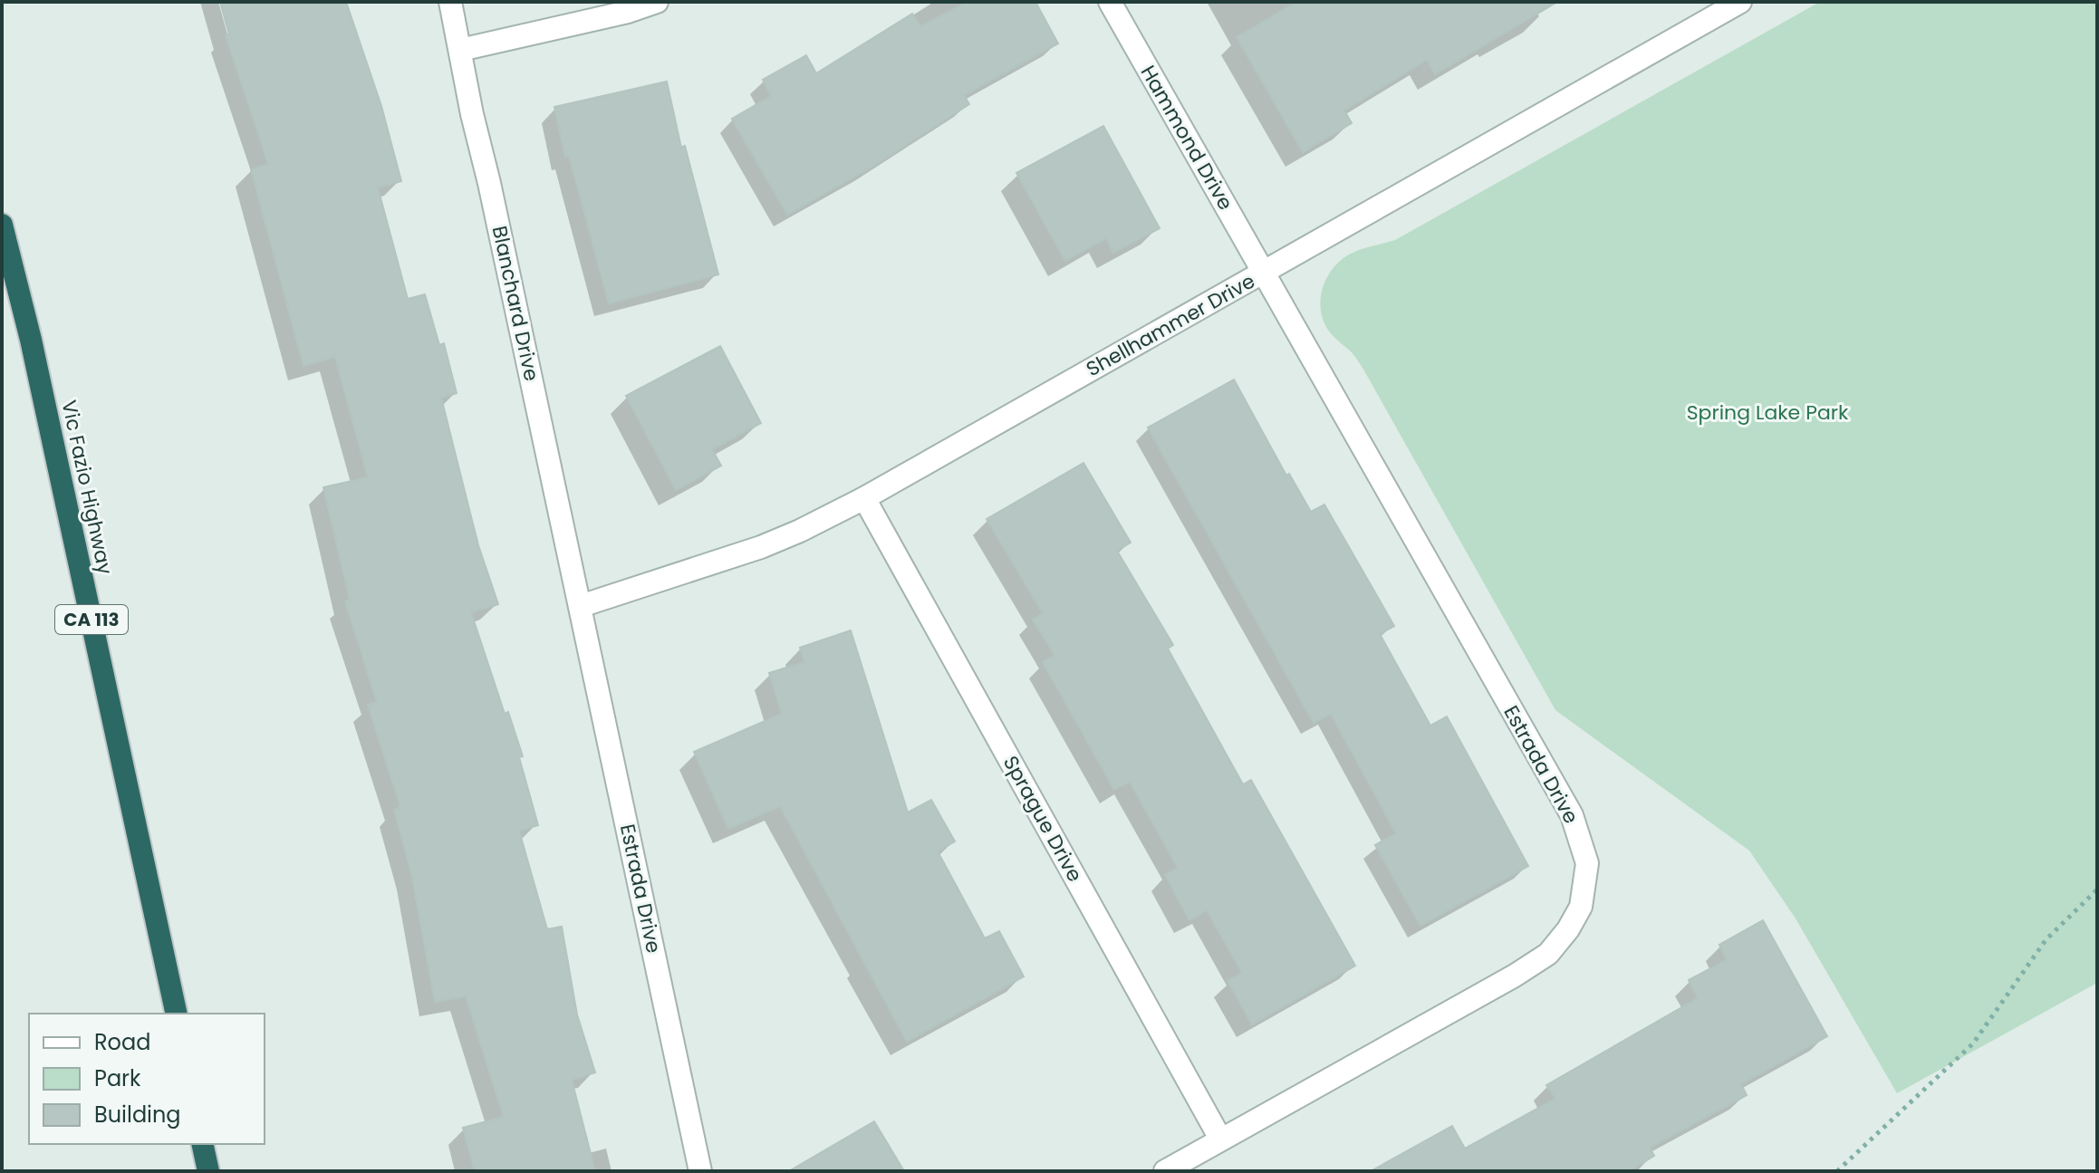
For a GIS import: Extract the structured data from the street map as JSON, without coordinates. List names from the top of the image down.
{
  "streets": {
    "highway": ["Vic Fazio Highway", "CA 113"],
    "street": [
      "Hammond Drive",
      "Blanchard Drive",
      "Shellhammer Drive",
      "Estrada Drive",
      "Sprague Drive"
    ]
  },
  "crossings": [
    ["Hammond Drive", "Shellhammer Drive"],
    ["Hammond Drive", "Estrada Drive"],
    ["Blanchard Drive", "Shellhammer Drive"],
    ["Blanchard Drive", "Estrada Drive"],
    ["Shellhammer Drive", "Estrada Drive"],
    ["Shellhammer Drive", "Sprague Drive"],
    ["Estrada Drive", "Sprague Drive"]
  ],
  "parks": ["Spring Lake Park"],
  "legend": ["Road", "Park", "Building"]
}
